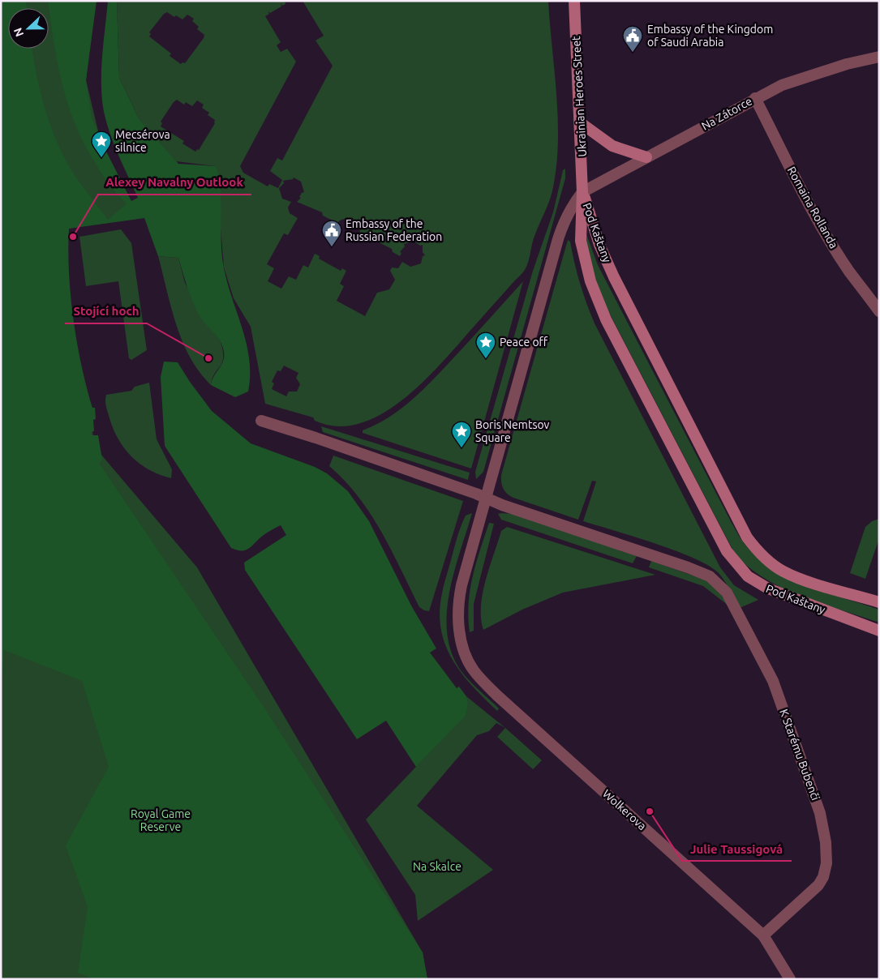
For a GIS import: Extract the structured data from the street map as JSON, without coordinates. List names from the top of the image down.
{
  "streets": {
    "main road": ["Ukrainian Heroes Street", "Pod Kaštany"],
    "street": [
      "Na Zátorce",
      "Romaina Rollanda",
      "K Starému Bubenči",
      "Wolkerova"
    ]
  },
  "crossings": [
    ["Ukrainian Heroes Street", "Na Zátorce"],
    ["Ukrainian Heroes Street", "Pod Kaštany"],
    ["Na Zátorce", "Romaina Rollanda"],
    ["Na Zátorce", "Pod Kaštany"],
    ["K Starému Bubenči", "Wolkerova"]
  ],
  "parks": ["Royal Game Reserve", "Na Skalce"],
  "places": {
    "public building": ["Embassy of the Kingdom of Saudi Arabia", "Embassy of the Russian Federation"],
    "place": ["Mecsérova silnice", "Peace off", "Boris Nemtsov Square"],
    "other": ["Alexey Navalny Outlook", "Stojící hoch", "Julie Taussigová"]
  },
  "north": "left"
}
